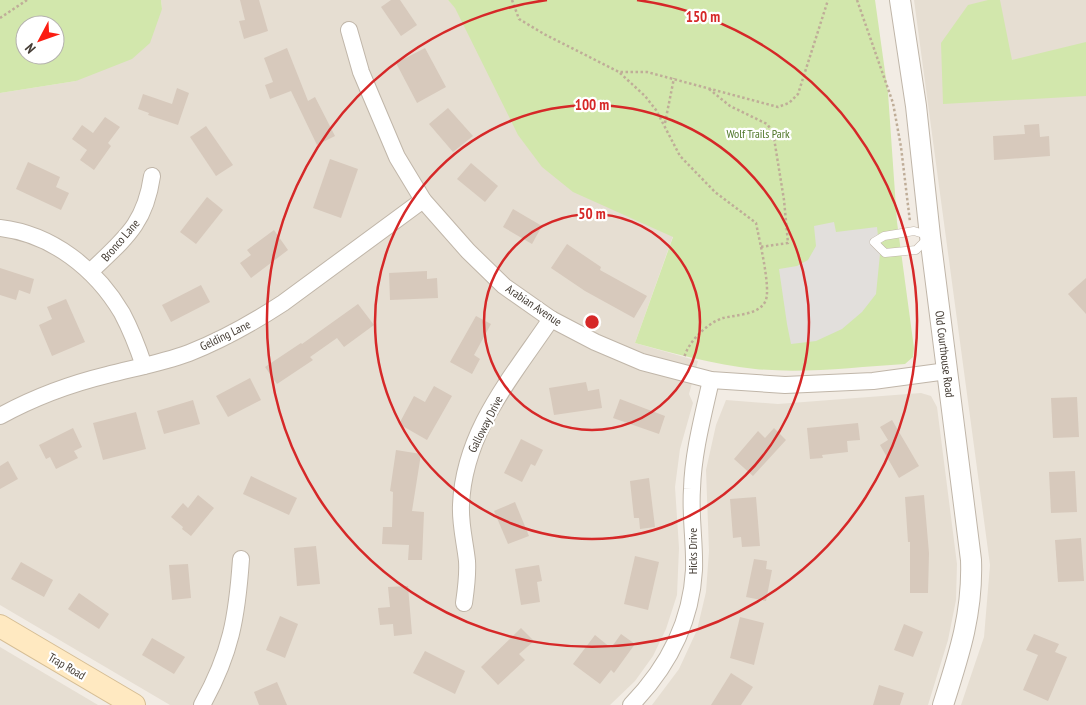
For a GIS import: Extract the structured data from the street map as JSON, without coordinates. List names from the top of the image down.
{
  "streets": {
    "main road": ["Trap Road"],
    "street": [
      "Bronco Lane",
      "Arabian Avenue",
      "Gelding Lane",
      "Old Courthouse Road",
      "Galloway Drive",
      "Hicks Drive"
    ]
  },
  "crossings": [
    ["Arabian Avenue", "Gelding Lane"],
    ["Arabian Avenue", "Old Courthouse Road"],
    ["Arabian Avenue", "Galloway Drive"],
    ["Arabian Avenue", "Hicks Drive"]
  ],
  "parks": ["Wolf Trails Park"],
  "north": "bottom left",
  "rings": ["150 m", "100 m", "50 m"]
}
